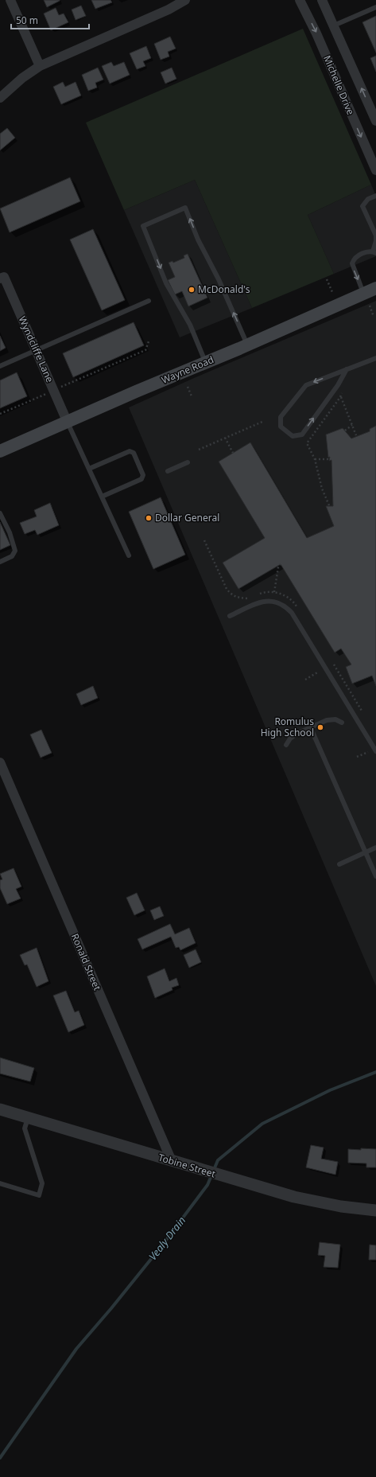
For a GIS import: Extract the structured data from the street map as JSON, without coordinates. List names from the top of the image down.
{
  "streets": {
    "main road": ["Wayne Road"],
    "street": [
      "Michelle Drive",
      "Wyndcliffe Lane",
      "Ronald Street",
      "Tobine Street"
    ]
  },
  "crossings": [
    ["Wyndcliffe Lane", "Wayne Road"],
    ["Ronald Street", "Tobine Street"]
  ],
  "water": ["Vealy Drain"],
  "places": ["McDonald's", "Dollar General", "Romulus High School"],
  "scale_bar": "50 m"
}
